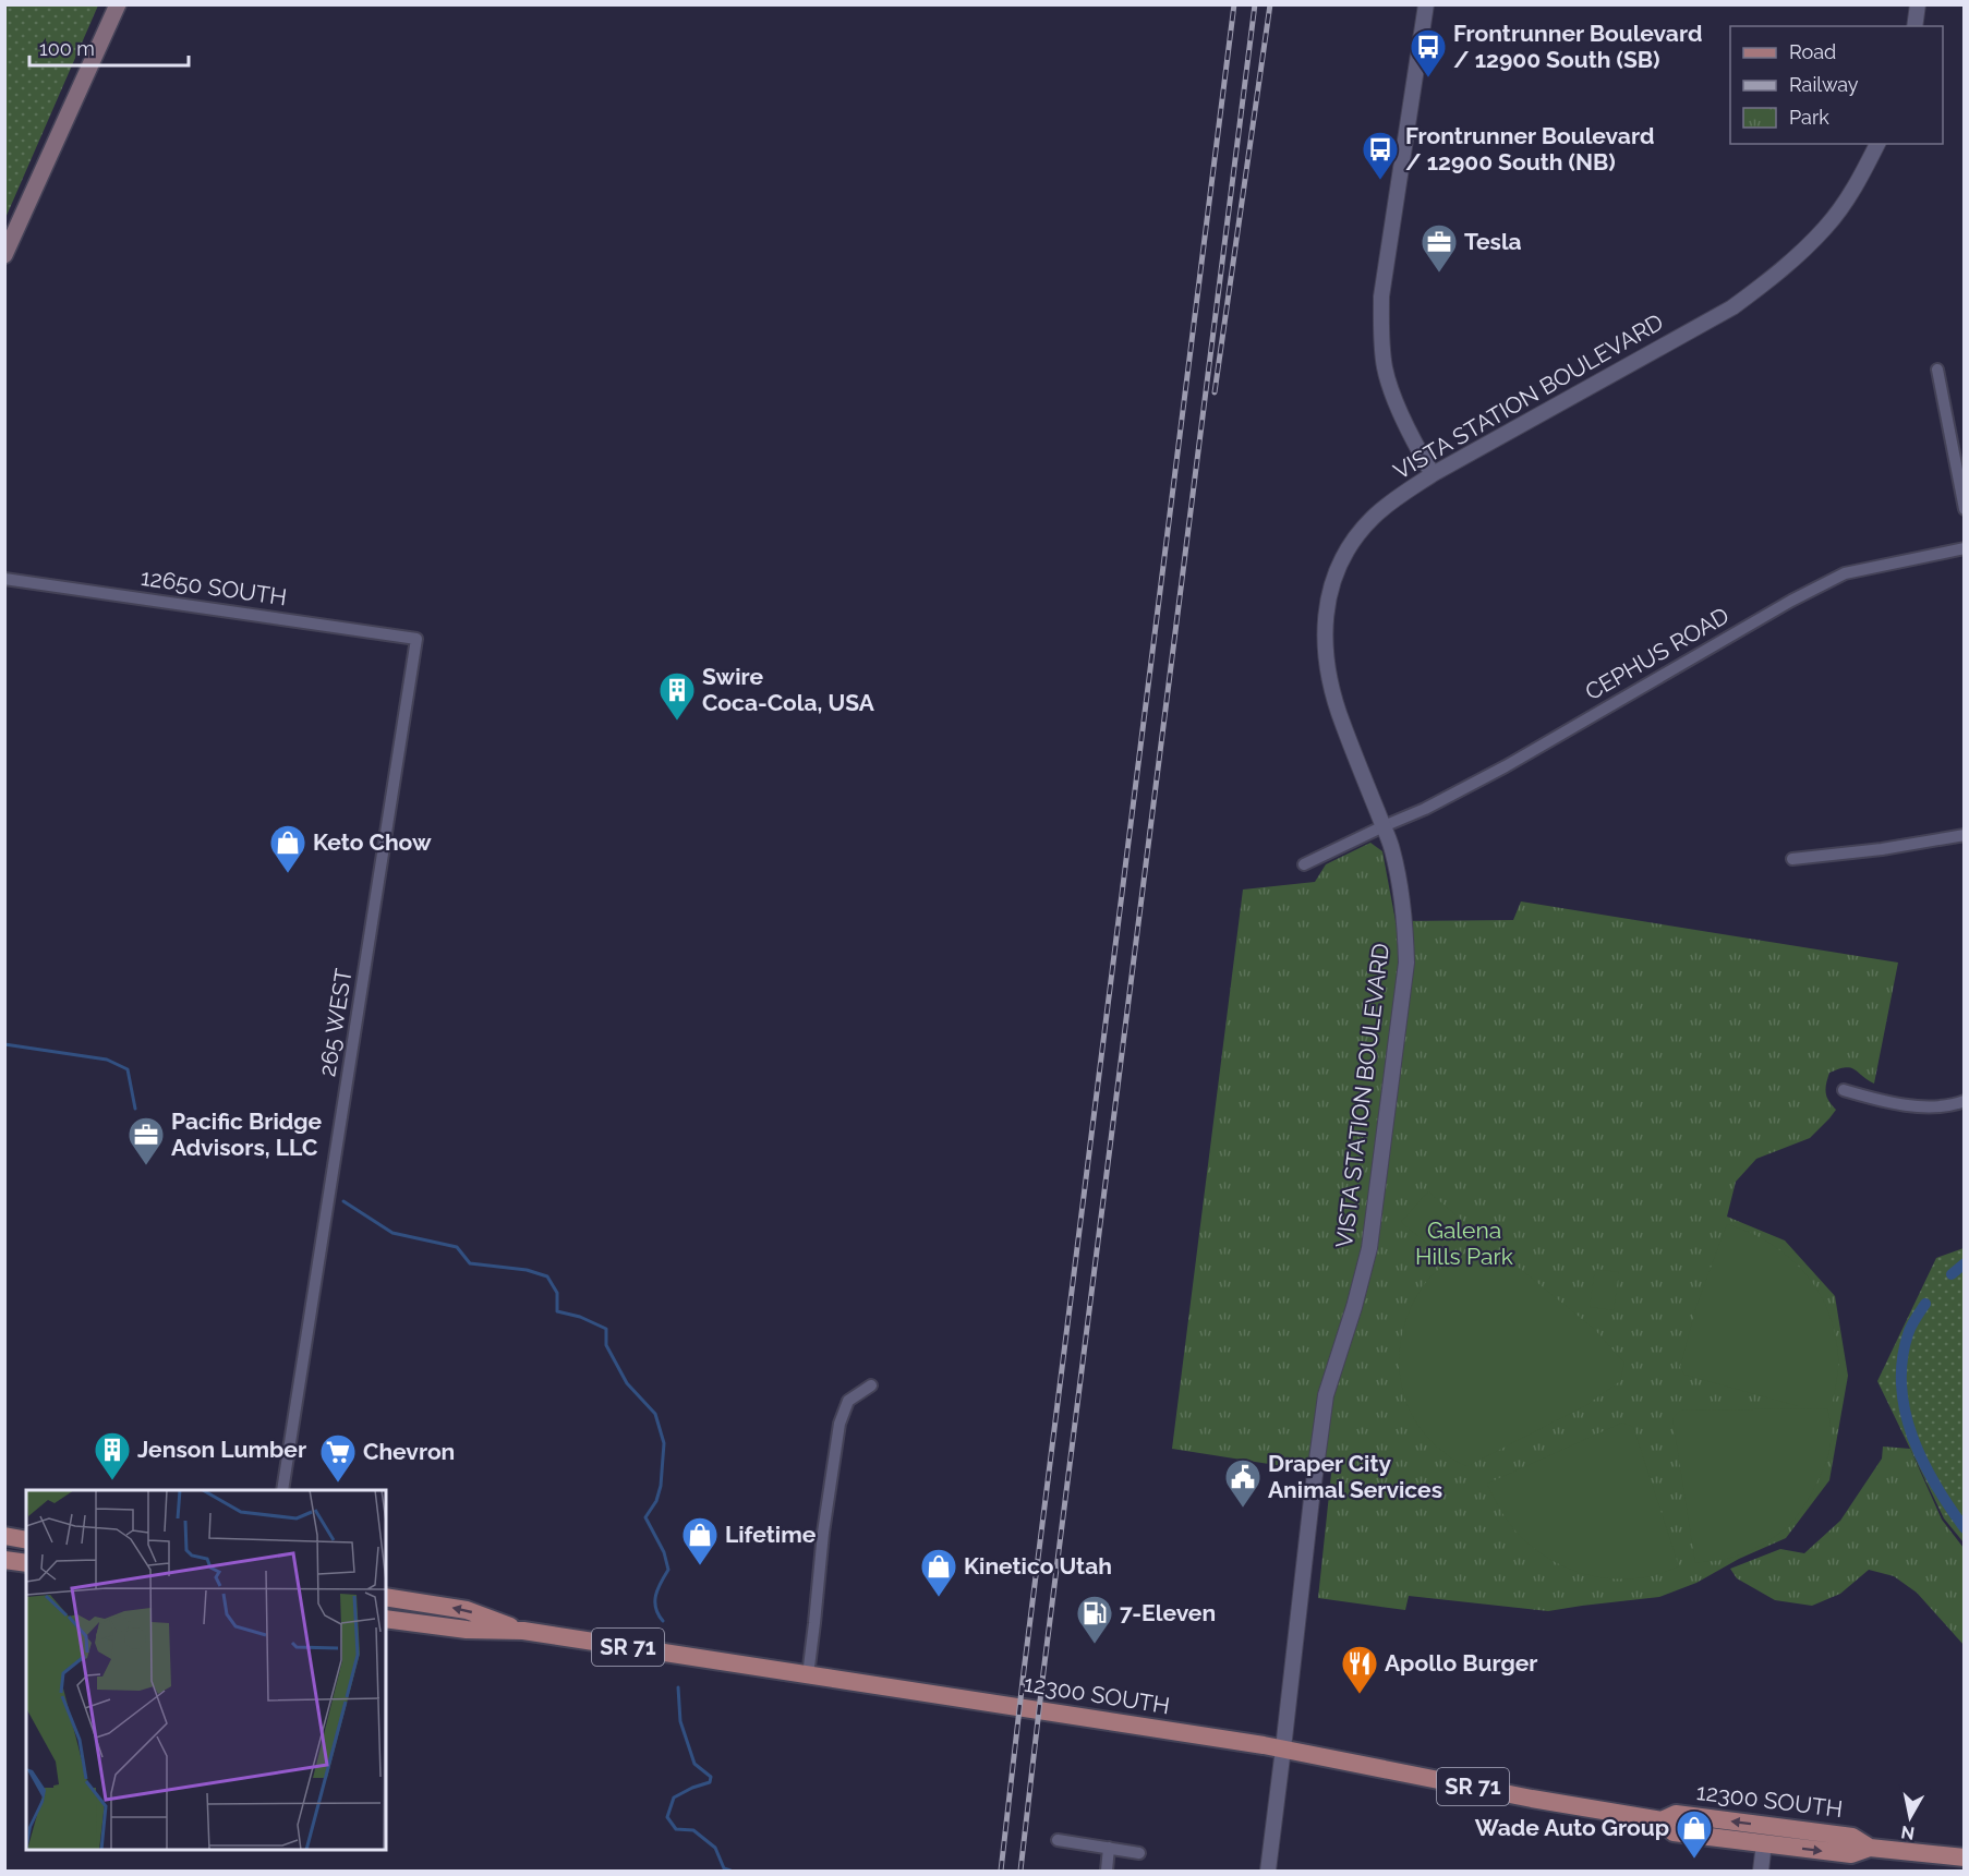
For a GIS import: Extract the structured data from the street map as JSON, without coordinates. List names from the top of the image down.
{
  "streets": {
    "main road": ["SR 71", "12300 SOUTH"],
    "street": [
      "VISTA STATION BOULEVARD",
      "12650 SOUTH",
      "CEPHUS ROAD",
      "265 WEST"
    ]
  },
  "crossings": [
    ["VISTA STATION BOULEVARD", "CEPHUS ROAD"],
    ["VISTA STATION BOULEVARD", "12300 SOUTH"],
    ["12650 SOUTH", "265 WEST"]
  ],
  "parks": ["Galena Hills Park"],
  "places": {
    "bus stop": ["Frontrunner Boulevard / 12900 South (SB)", "Frontrunner Boulevard / 12900 South (NB)"],
    "office": ["Tesla", "Pacific Bridge Advisors, LLC"],
    "building": ["Swire Coca-Cola, USA", "Jenson Lumber"],
    "shop": [
      "Keto Chow",
      "Lifetime",
      "Kinetico Utah",
      "Wade Auto Group"
    ],
    "supermarket": ["Chevron"],
    "public building": ["Draper City Animal Services"],
    "fuel station": ["7-Eleven"],
    "restaurant": ["Apollo Burger"]
  },
  "legend": ["Road", "Railway", "Park"],
  "scale_bar": "100 m",
  "north": "bottom"
}
